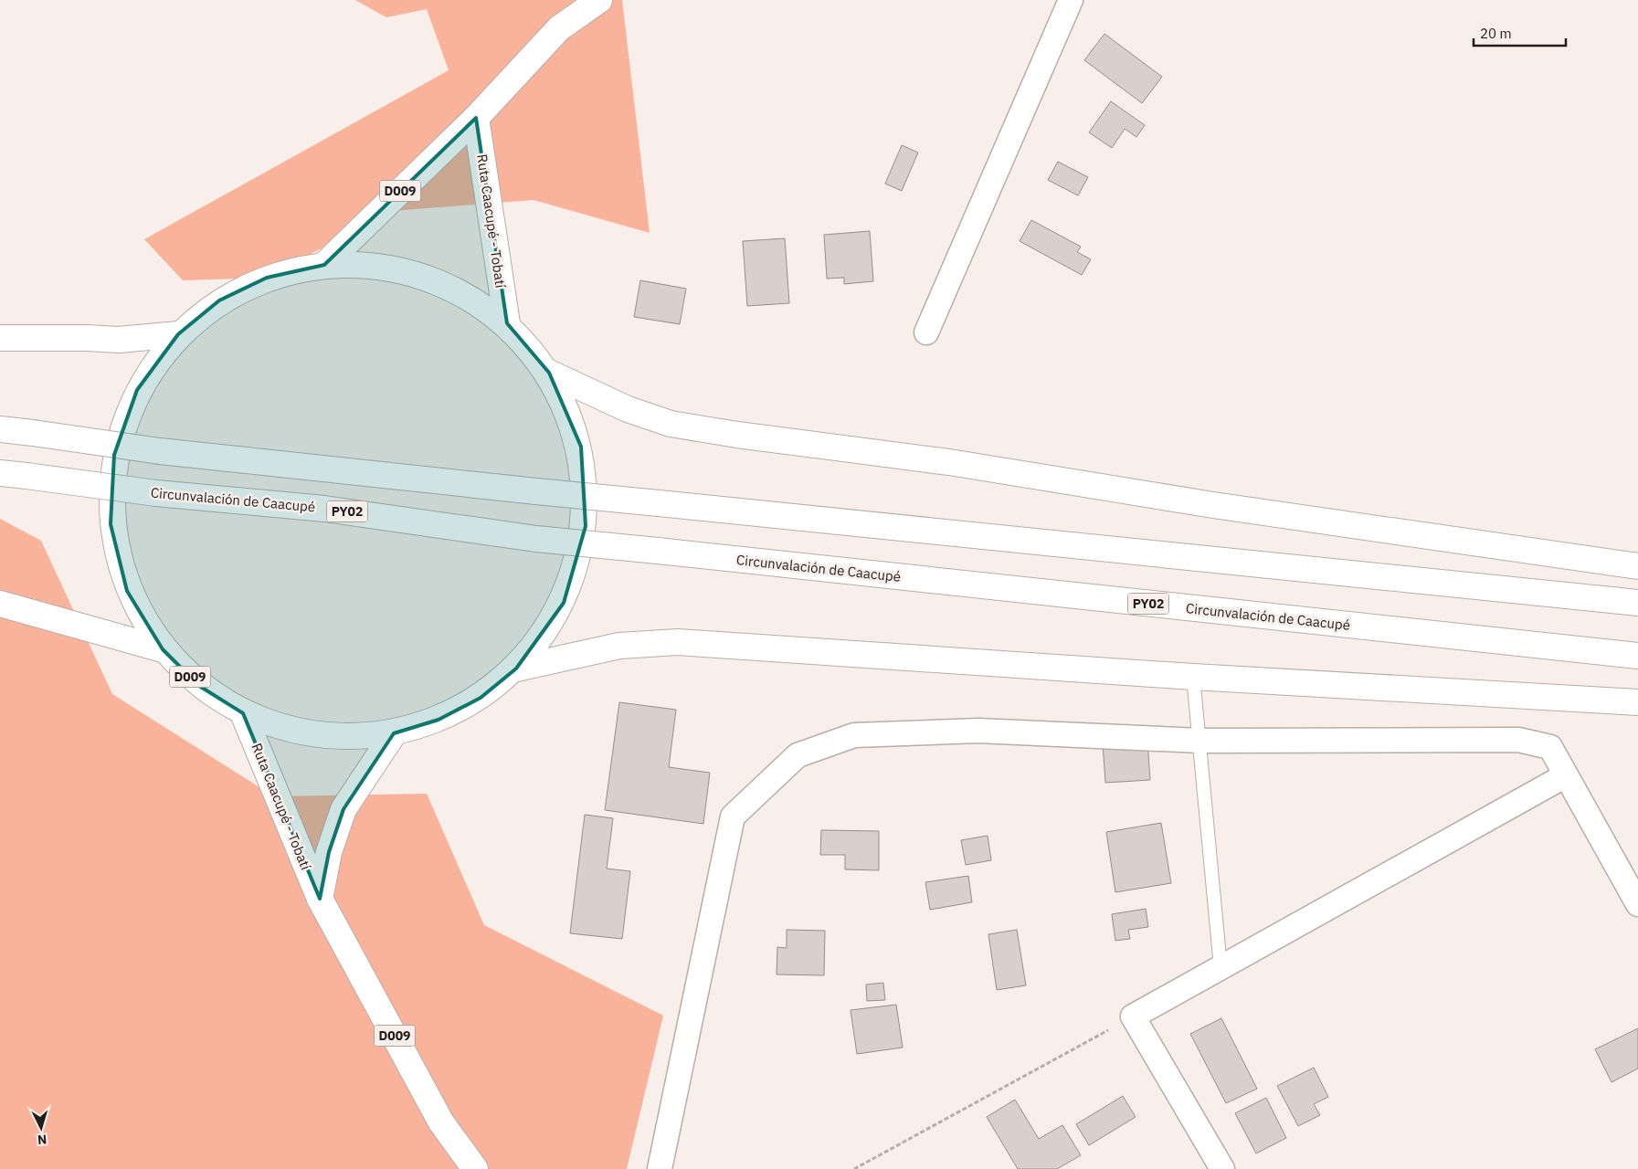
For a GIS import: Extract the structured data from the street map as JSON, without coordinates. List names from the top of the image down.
{
  "streets": {
    "main road": [
      "D009",
      "Ruta Caacupé - Tobatí",
      "Circunvalación de Caacupé",
      "PY02"
    ]
  },
  "crossings": [
    ["D009", "Ruta Caacupé - Tobatí"]
  ],
  "scale_bar": "20 m",
  "north": "bottom"
}
